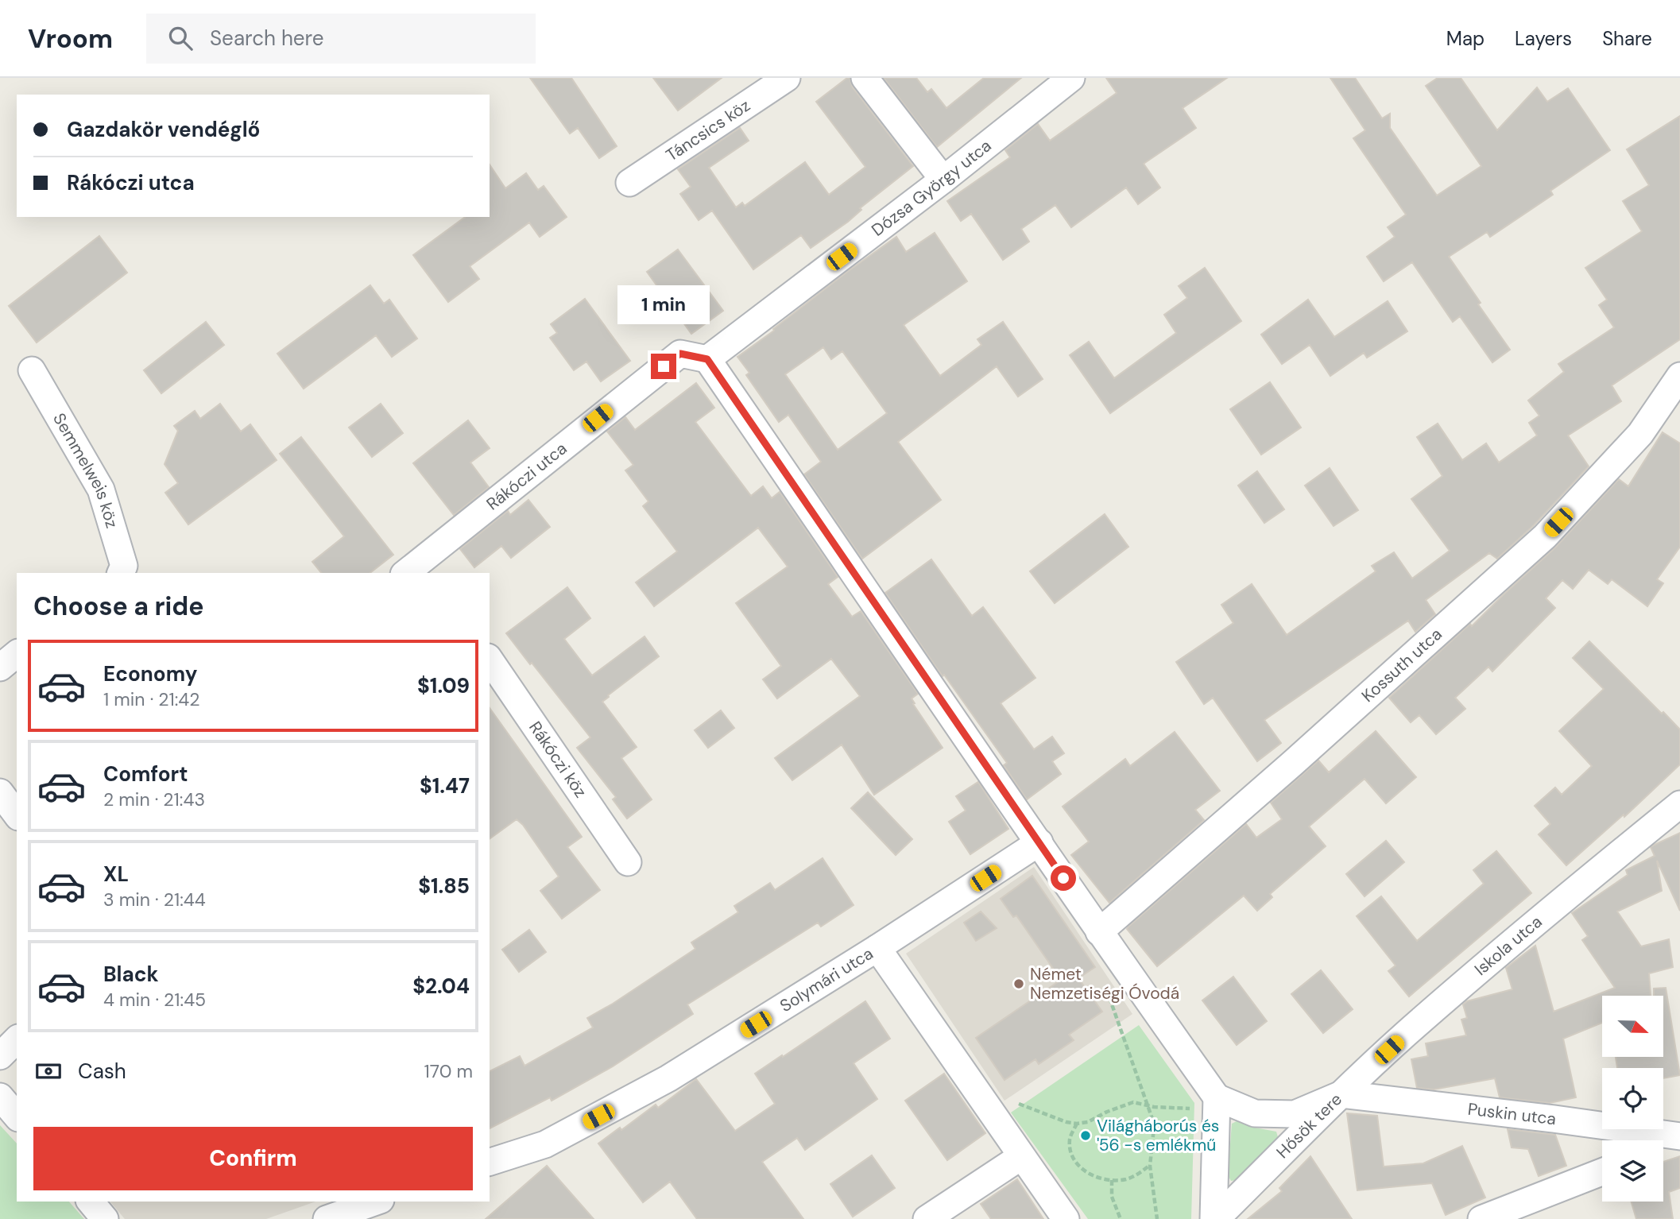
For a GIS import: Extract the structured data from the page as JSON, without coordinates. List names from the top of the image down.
{
  "streets": {
    "street": [
      "Táncsics köz",
      "Dózsa György utca",
      "Semmelweis köz",
      "Rákóczi utca",
      "Kossuth utca",
      "Rákóczi köz",
      "Iskola utca",
      "Solymári utca",
      "Puskin utca",
      "Hősök tere"
    ]
  },
  "crossings": [
    ["Dózsa György utca", "Rákóczi utca"],
    ["Iskola utca", "Puskin utca"],
    ["Iskola utca", "Hősök tere"],
    ["Puskin utca", "Hősök tere"]
  ],
  "places": ["Német Nemzetiségi Óvodá", "Világháborús és '56 -s emlékmű"],
  "north": "right",
  "page": {
    "header": "Vroom",
    "search": "Search here",
    "nav": ["Map", "Layers", "Share"],
    "banner": ["Gazdakör vendéglő", "Rákóczi utca"],
    "bubble": "1 min",
    "heading": "Choose a ride",
    "list": [
      {
        "name": "Economy",
        "note": "1 min · 21:42",
        "value": "$1.09"
      },
      {
        "name": "Comfort",
        "note": "2 min · 21:43",
        "value": "$1.47"
      },
      {
        "name": "XL",
        "note": "3 min · 21:44",
        "value": "$1.85"
      },
      {
        "name": "Black",
        "note": "4 min · 21:45",
        "value": "$2.04"
      }
    ],
    "pay": ["Cash", "170 m"],
    "buttons": "Confirm"
  }
}
